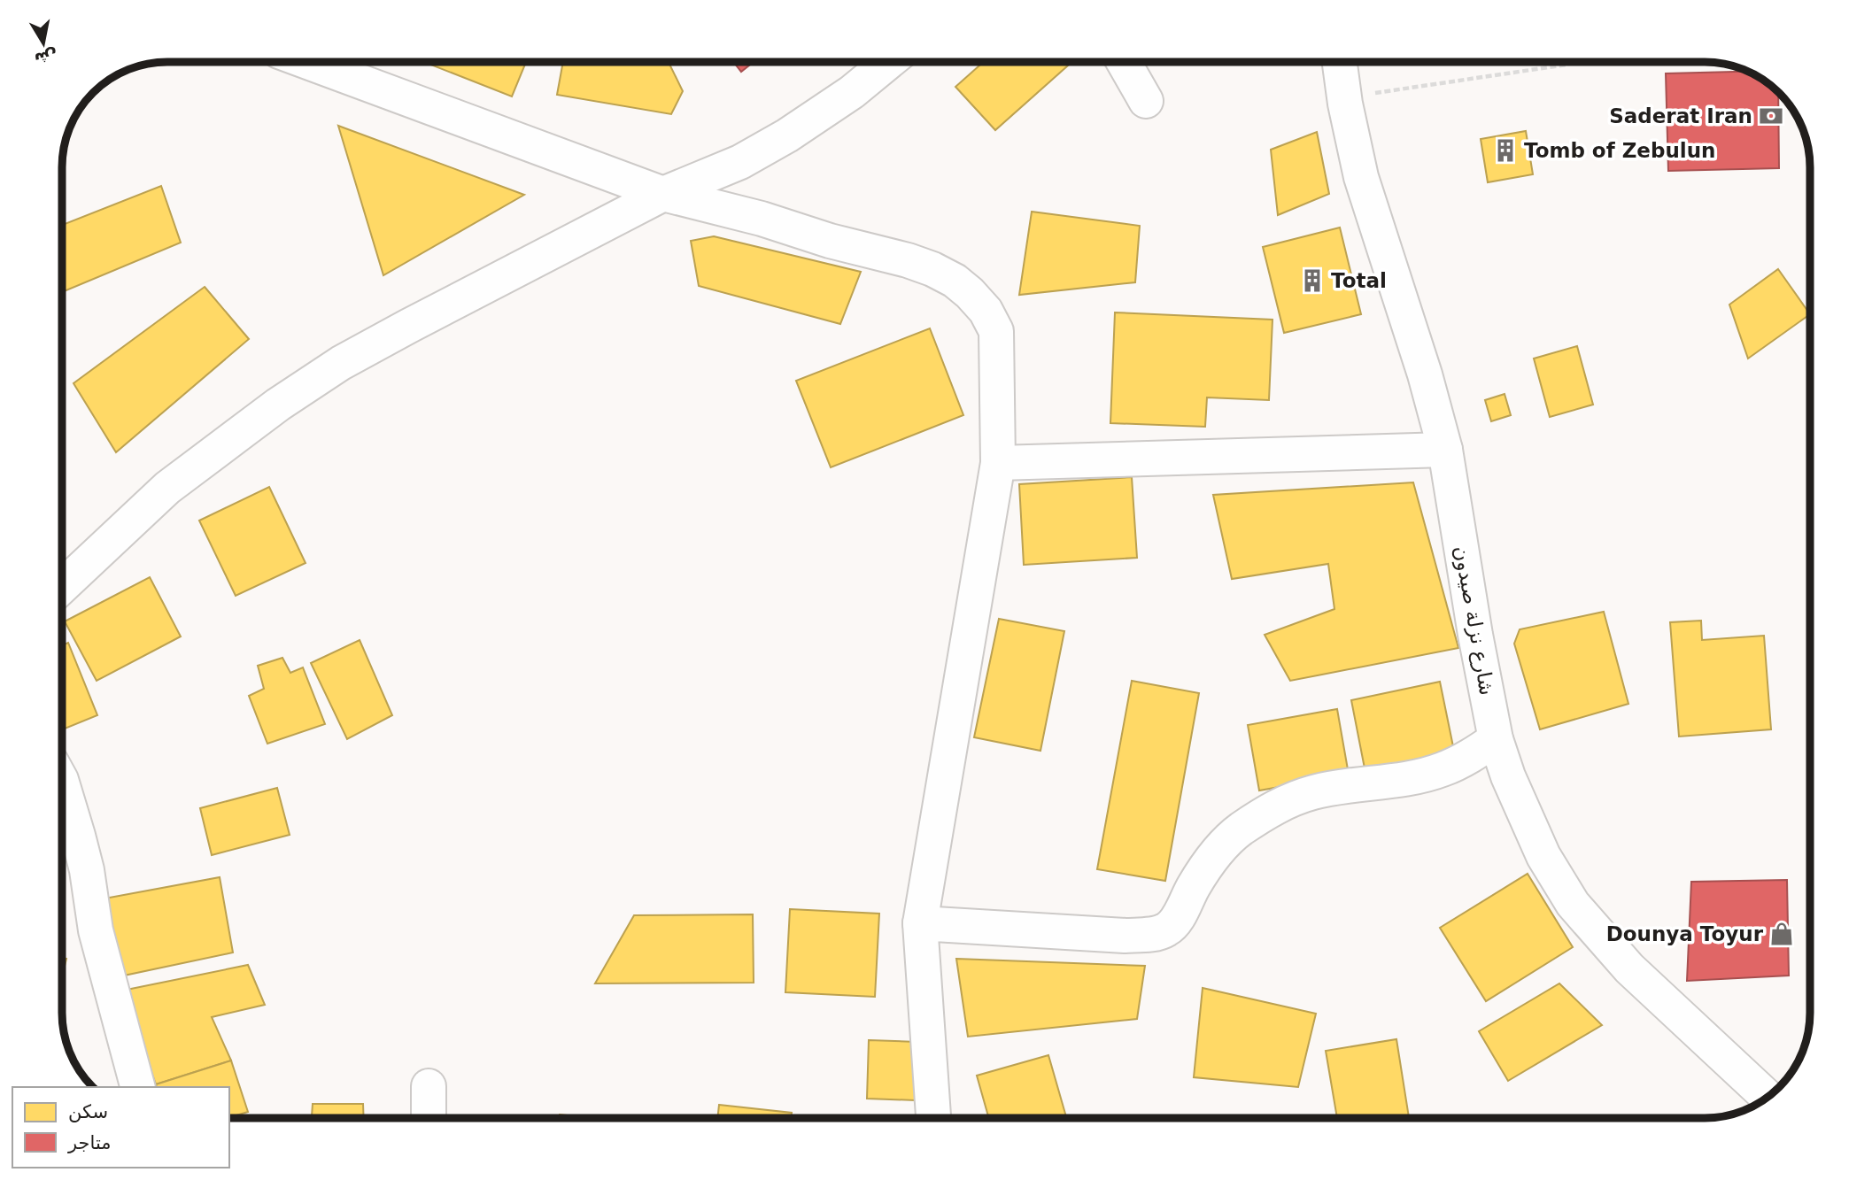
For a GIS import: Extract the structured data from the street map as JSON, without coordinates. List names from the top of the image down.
{
  "streets": {
    "street": ["شارع نزلة صيدون"]
  },
  "places": {
    "bank": ["Saderat Iran"],
    "building": ["Tomb of Zebulun", "Total"],
    "shop": ["Dounya Toyur"]
  },
  "legend": ["سكن", "متاجر"],
  "north": "bottom"
}
